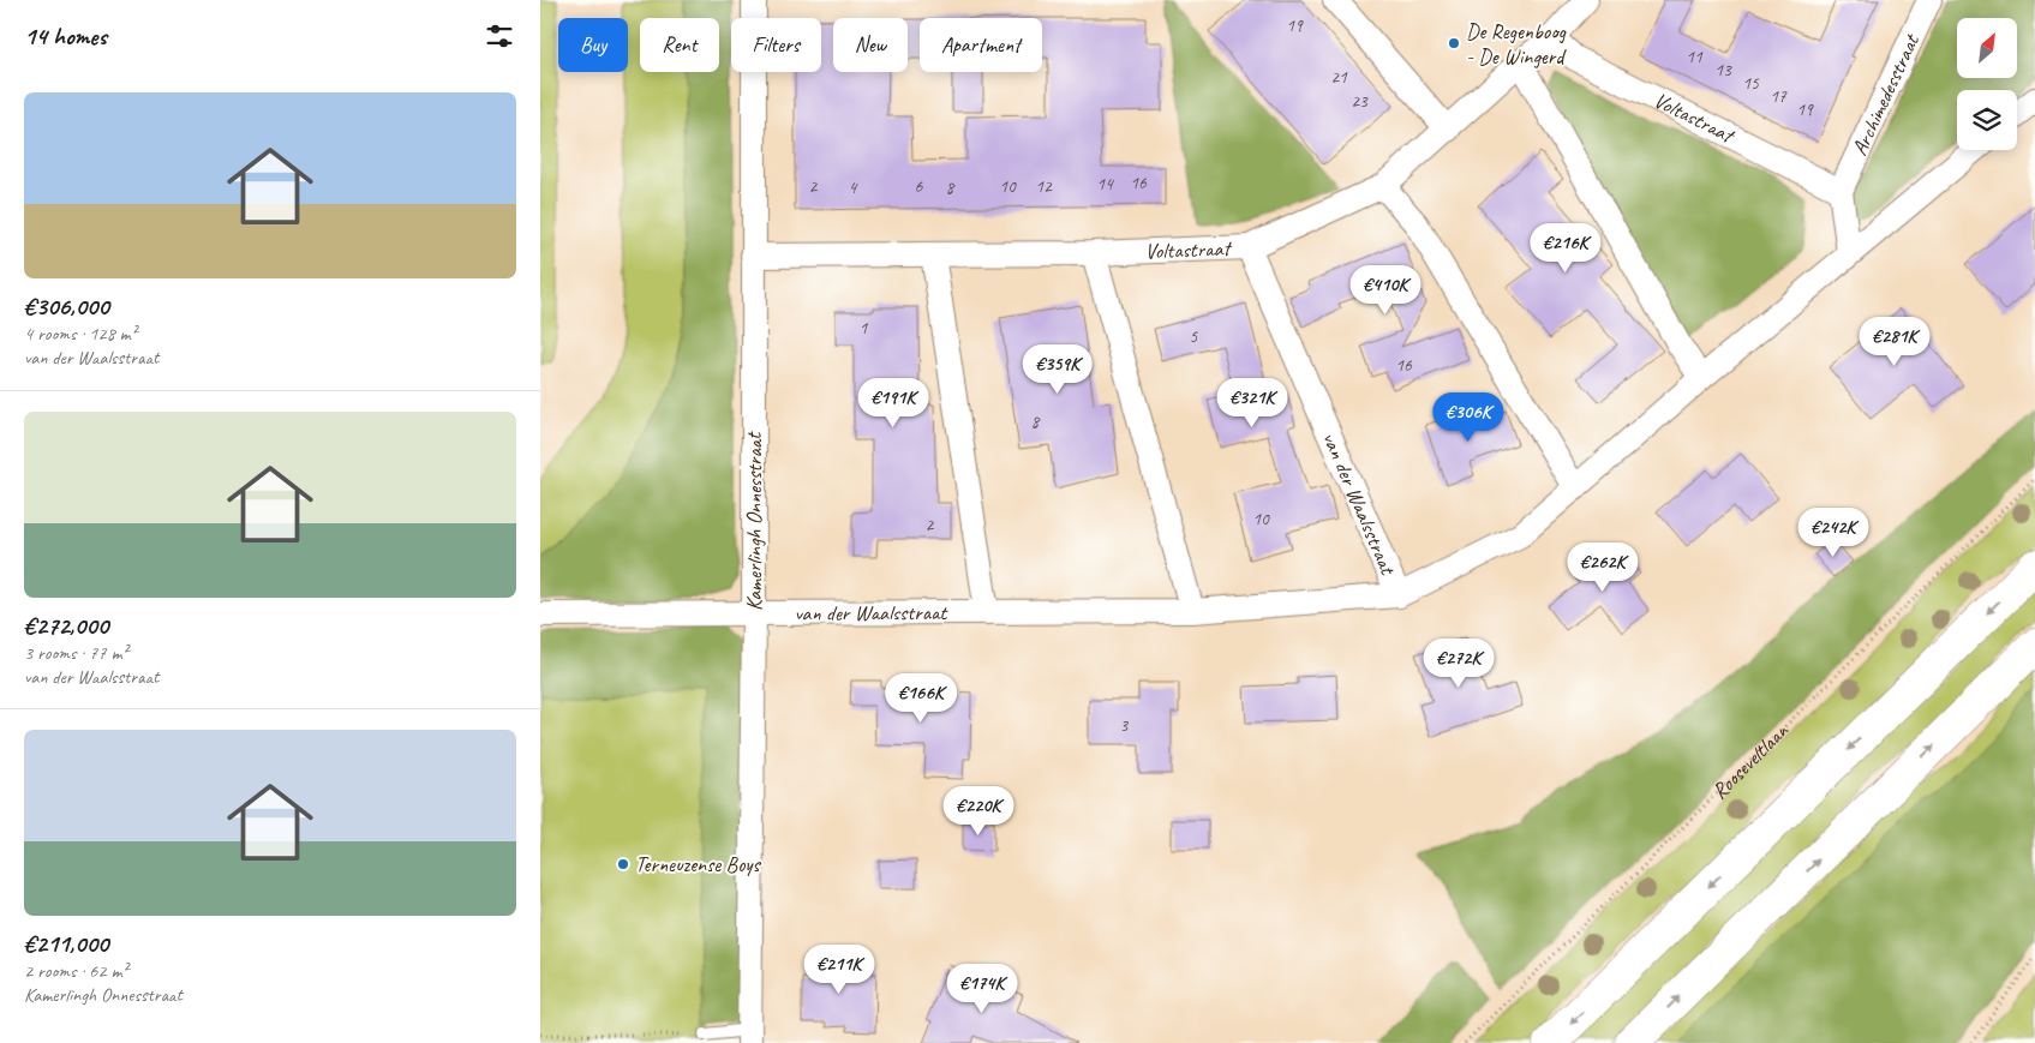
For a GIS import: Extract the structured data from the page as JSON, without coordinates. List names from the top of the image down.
{
  "streets": {
    "street": [
      "Archimedesstraat",
      "Voltastraat",
      "van der Waalsstraat",
      "Kamerlingh Onnesstraat"
    ],
    "path": ["Rooseveltlaan"]
  },
  "crossings": [
    ["Archimedesstraat", "Voltastraat"],
    ["Voltastraat", "van der Waalsstraat"],
    ["Voltastraat", "Kamerlingh Onnesstraat"],
    ["van der Waalsstraat", "Kamerlingh Onnesstraat"]
  ],
  "places": ["De Regenboog - De Wingerd", "Terneuzense Boys"],
  "house_numbers": [
    "19",
    "11",
    "13",
    "21",
    "15",
    "17",
    "23",
    "19",
    "16",
    "14",
    "2",
    "6",
    "10",
    "12",
    "4",
    "8",
    "1",
    "5",
    "16",
    "8",
    "10",
    "2",
    "3"
  ],
  "north": "top right",
  "page": {
    "heading": "14 homes",
    "chip": [
      "Buy",
      "Rent",
      "Filters",
      "New",
      "Apartment"
    ],
    "list": [
      {
        "name": "€306,000",
        "note": "4 rooms · 128 m² · van der Waalsstraat"
      },
      {
        "name": "€272,000",
        "note": "3 rooms · 77 m² · van der Waalsstraat"
      },
      {
        "name": "€211,000",
        "note": "2 rooms · 62 m² · Kamerlingh Onnesstraat"
      }
    ],
    "price": [
      "€216K",
      "€410K",
      "€281K",
      "€359K",
      "€191K",
      "€321K",
      "€306K",
      "€242K",
      "€262K",
      "€272K",
      "€166K",
      "€220K",
      "€211K",
      "€174K"
    ]
  }
}
